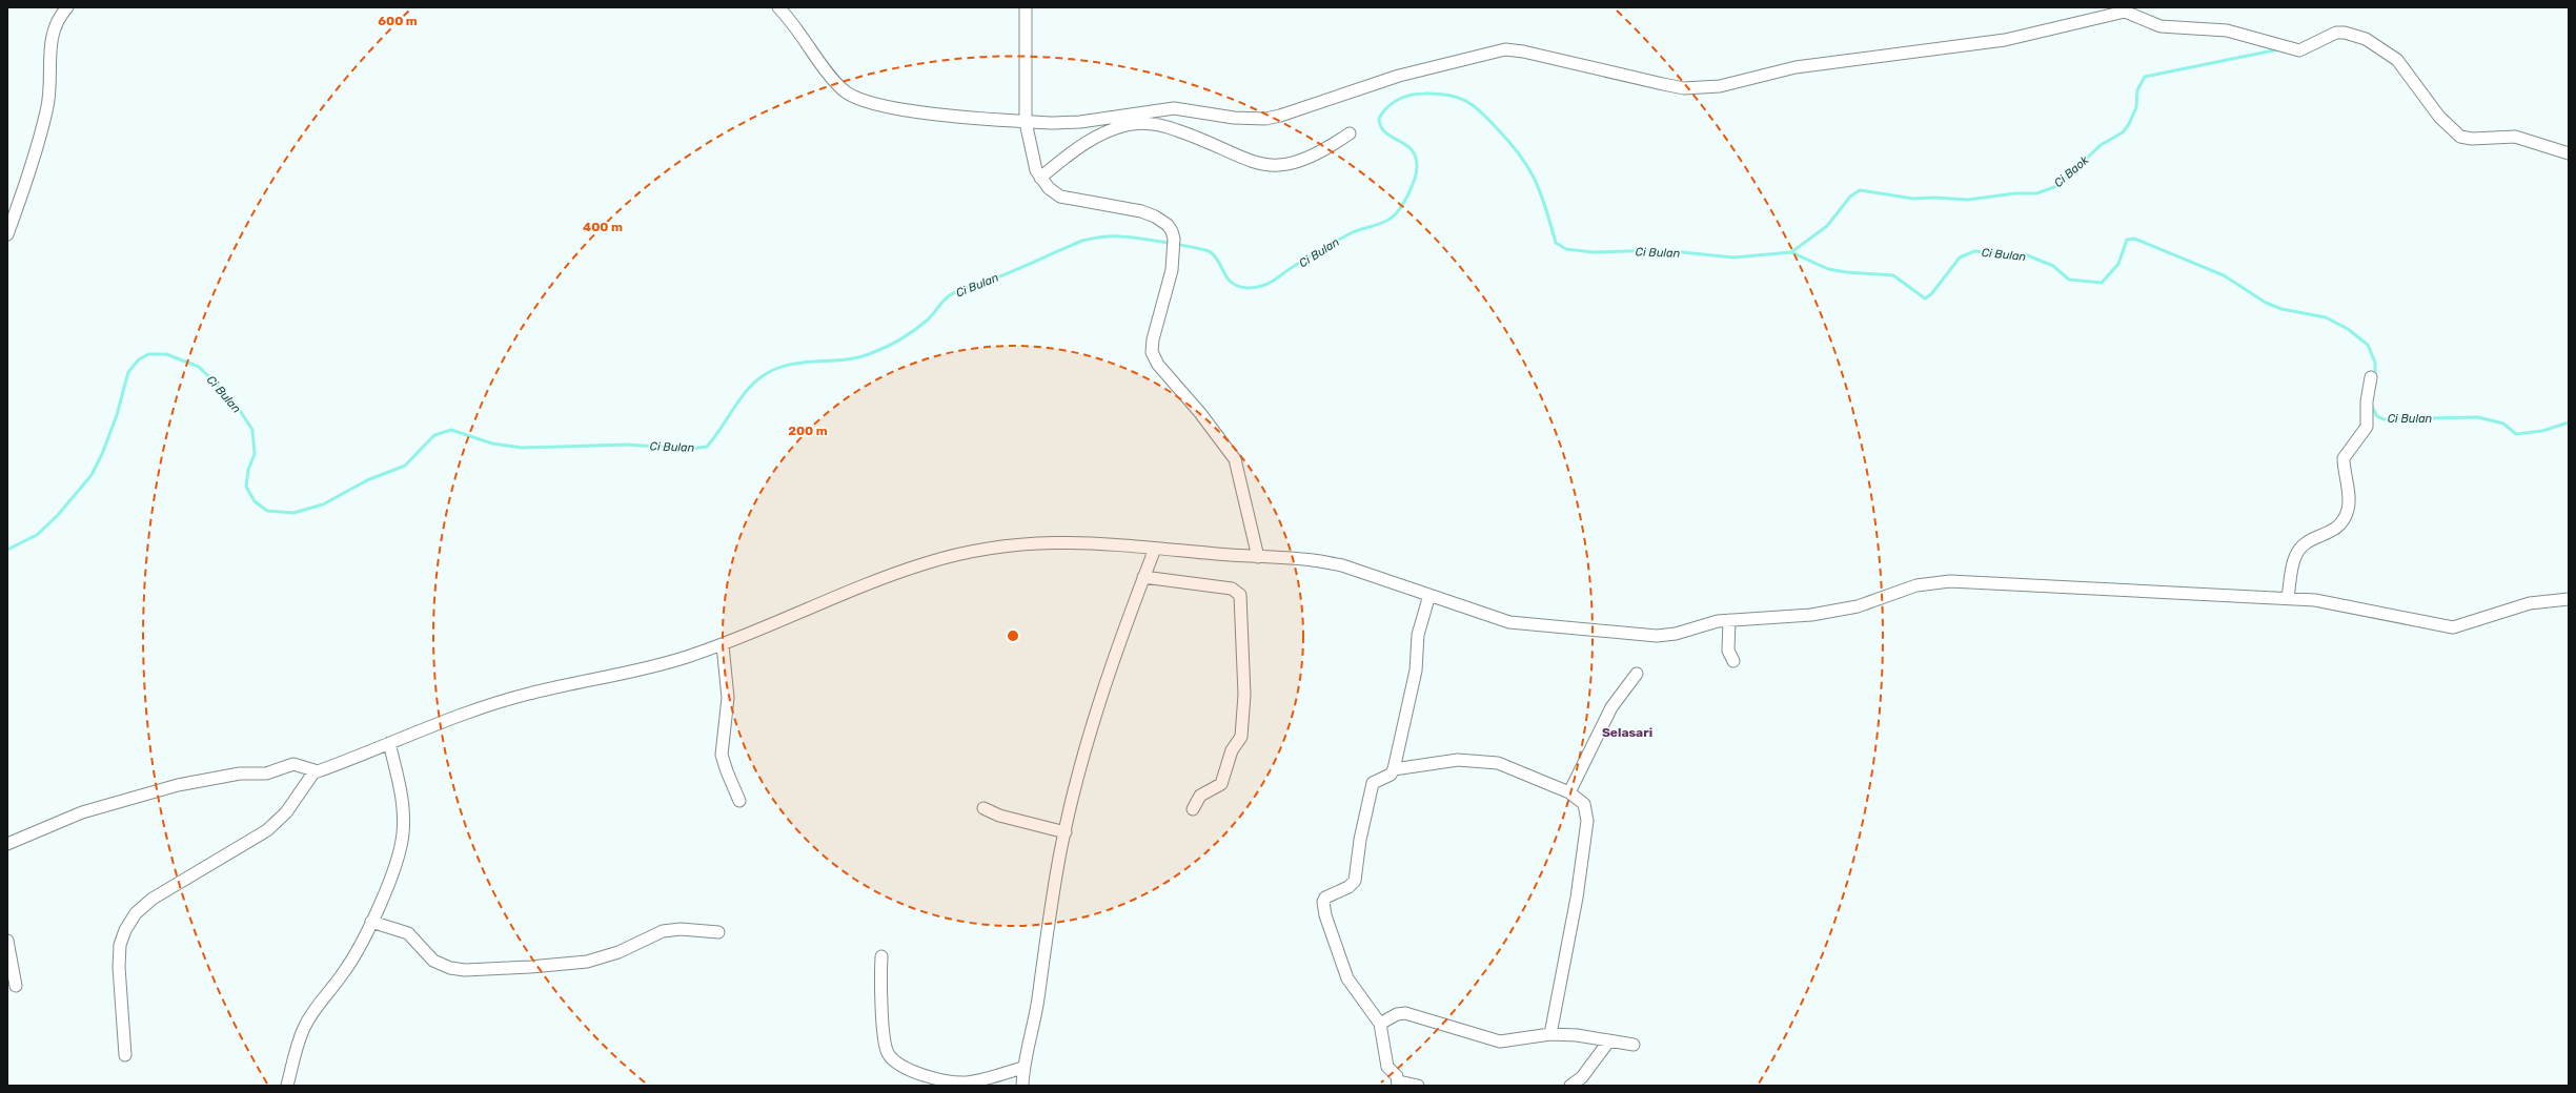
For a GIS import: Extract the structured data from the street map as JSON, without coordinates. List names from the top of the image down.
{
  "districts": ["Selasari"],
  "water": ["Ci Baok", "Ci Bulan"],
  "rings": ["600 m", "400 m", "200 m"]
}
